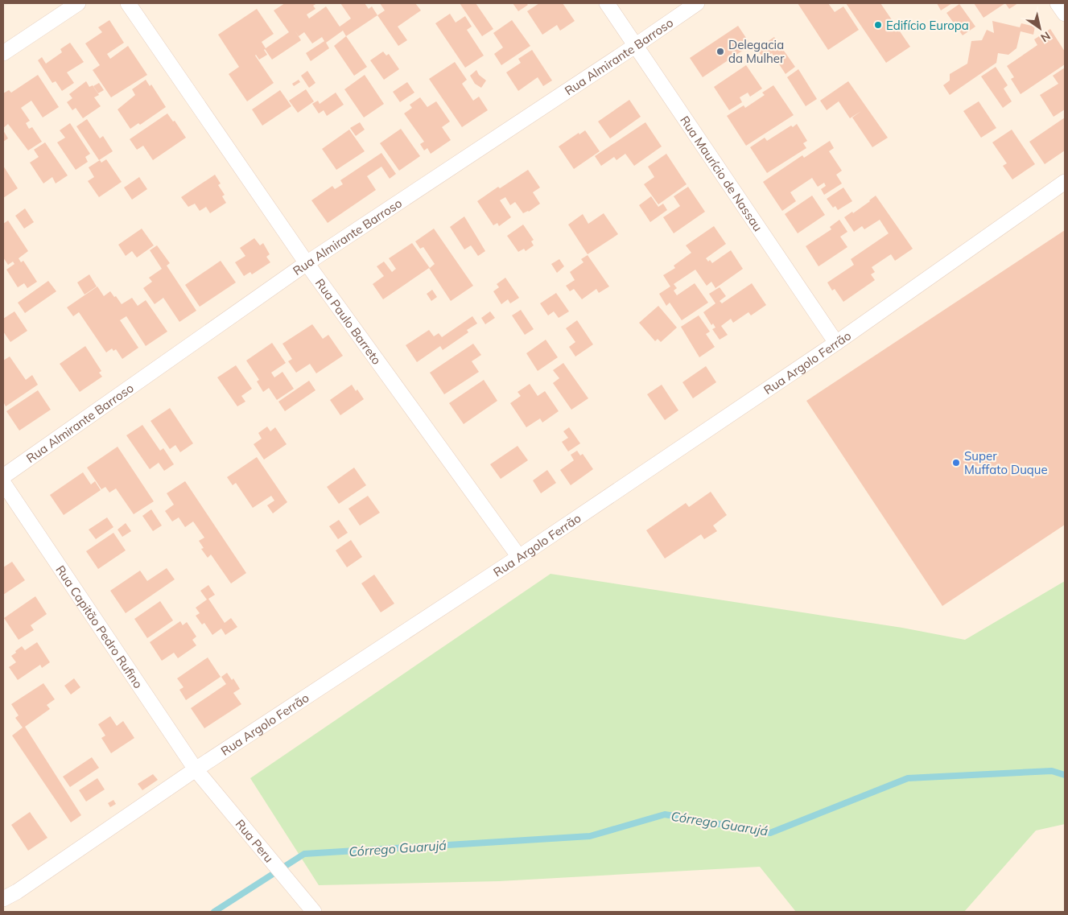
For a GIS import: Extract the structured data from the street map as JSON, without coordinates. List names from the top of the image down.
{
  "streets": {
    "street": [
      "Rua Almirante Barroso",
      "Rua Maurício de Nassau",
      "Rua Paulo Barreto",
      "Rua Argolo Ferrão",
      "Rua Capitão Pedro Rufino",
      "Rua Peru"
    ]
  },
  "crossings": [
    ["Rua Almirante Barroso", "Rua Maurício de Nassau"],
    ["Rua Almirante Barroso", "Rua Paulo Barreto"],
    ["Rua Maurício de Nassau", "Rua Argolo Ferrão"],
    ["Rua Paulo Barreto", "Rua Argolo Ferrão"],
    ["Rua Argolo Ferrão", "Rua Capitão Pedro Rufino"],
    ["Rua Argolo Ferrão", "Rua Peru"],
    ["Rua Capitão Pedro Rufino", "Rua Peru"]
  ],
  "water": ["Córrego Guarujá"],
  "places": ["Edifício Europa", "Delegacia da Mulher", "Super Muffato Duque"],
  "north": "bottom right"
}
